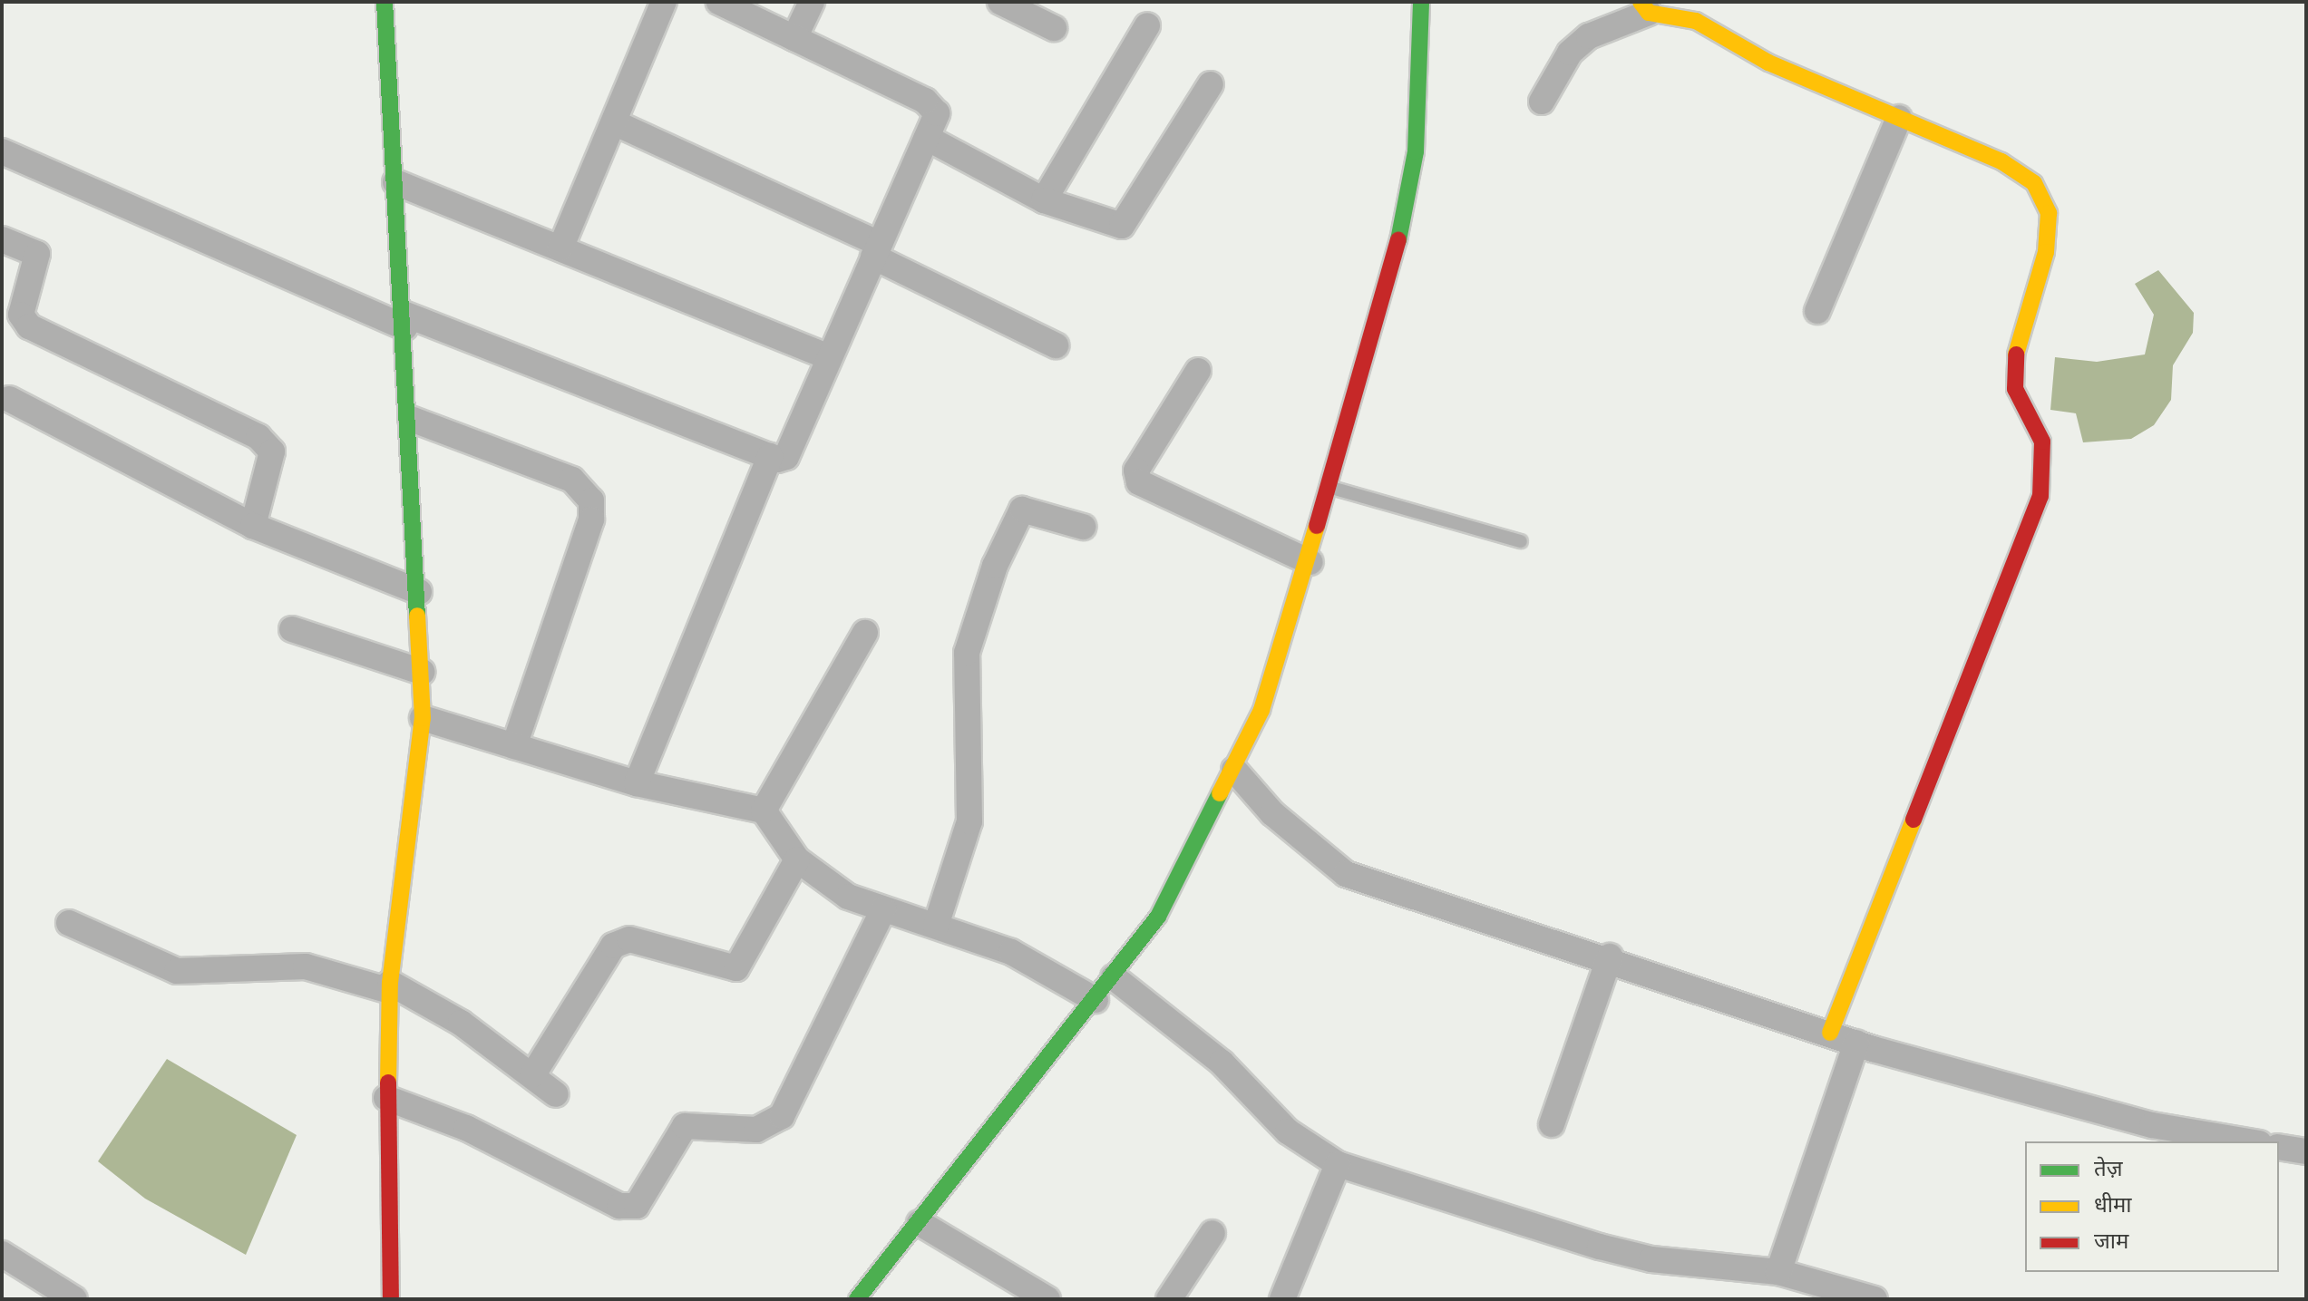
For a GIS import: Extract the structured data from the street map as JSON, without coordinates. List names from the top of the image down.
{
  "legend": ["तेज़", "धीमा", "जाम"]
}
